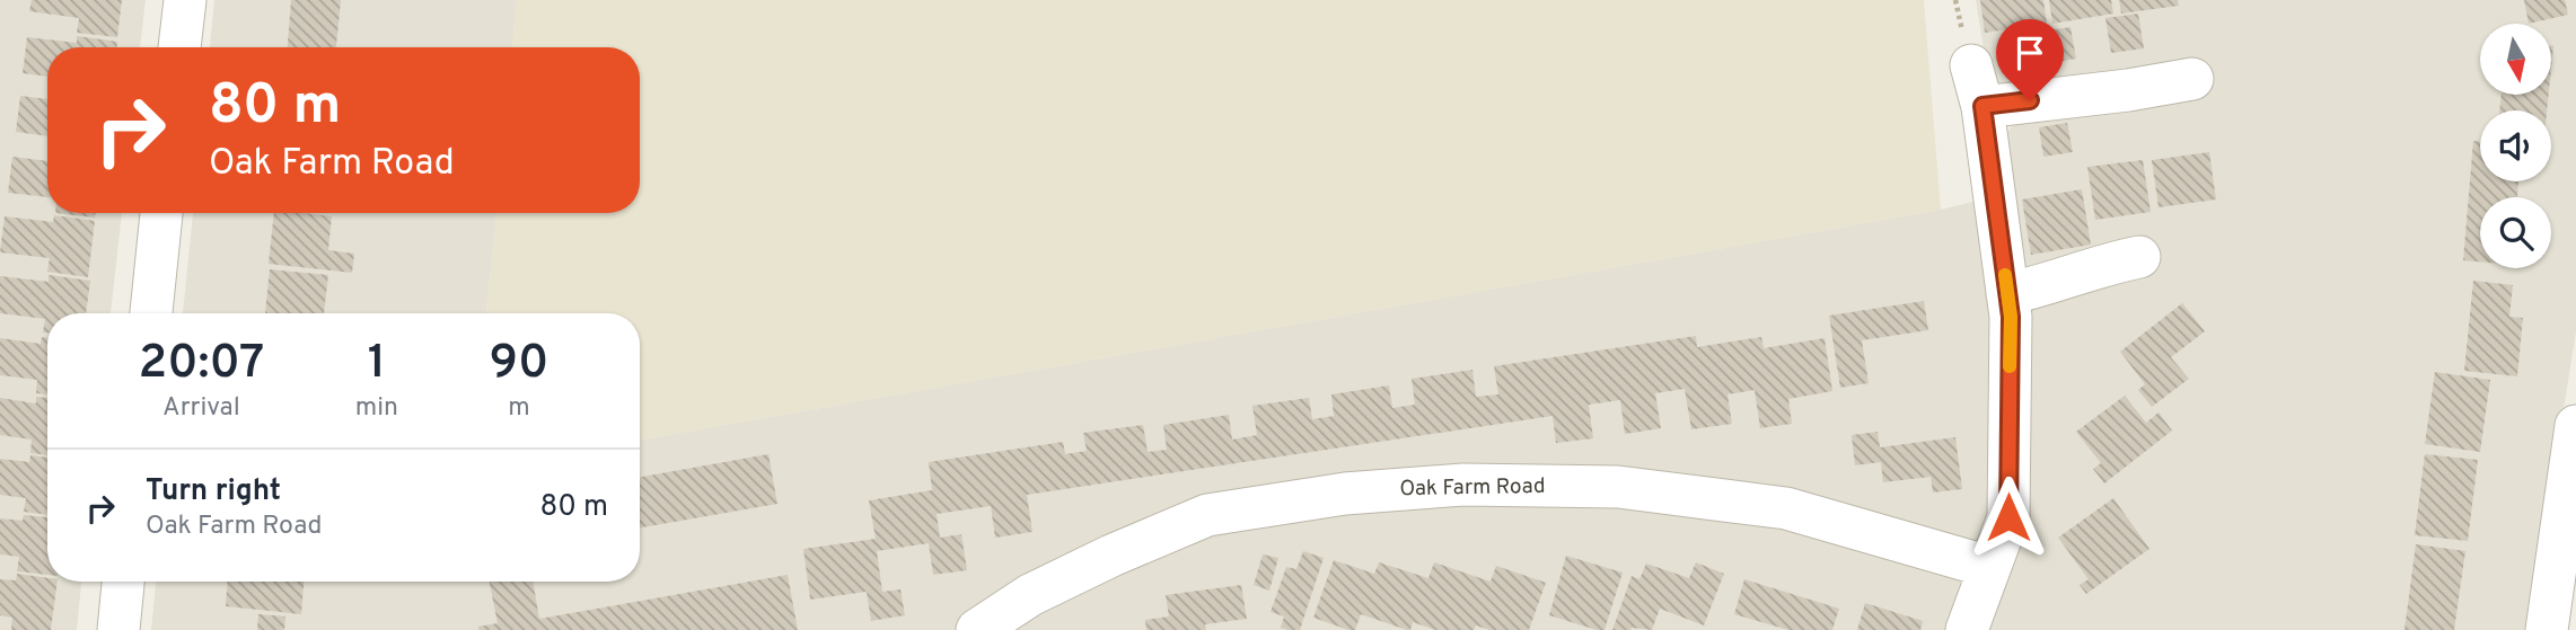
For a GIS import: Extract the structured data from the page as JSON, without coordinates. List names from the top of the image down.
{
  "streets": {
    "street": ["Oak Farm Road"]
  },
  "north": "bottom",
  "page": {
    "turn": ["80 m", "Oak Farm Road"],
    "eta": [
      "20:07",
      "Arrival",
      "1",
      "min",
      "90",
      "m"
    ],
    "list": [
      {
        "name": "Turn right",
        "note": "Oak Farm Road",
        "value": "80 m"
      }
    ]
  }
}
